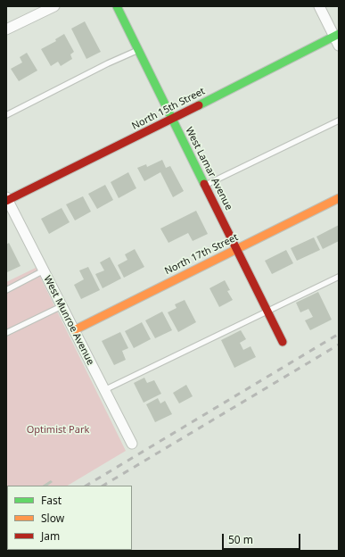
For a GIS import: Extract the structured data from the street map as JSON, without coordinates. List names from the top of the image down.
{
  "streets": {
    "street": [
      "North 15th Street",
      "West Lamar Avenue",
      "North 17th Street",
      "West Munroe Avenue"
    ]
  },
  "crossings": [
    ["North 15th Street", "West Lamar Avenue"],
    ["North 15th Street", "West Munroe Avenue"],
    ["West Lamar Avenue", "North 17th Street"],
    ["North 17th Street", "West Munroe Avenue"]
  ],
  "parks": ["Optimist Park"],
  "legend": ["Fast", "Slow", "Jam"],
  "scale_bar": "50 m"
}
